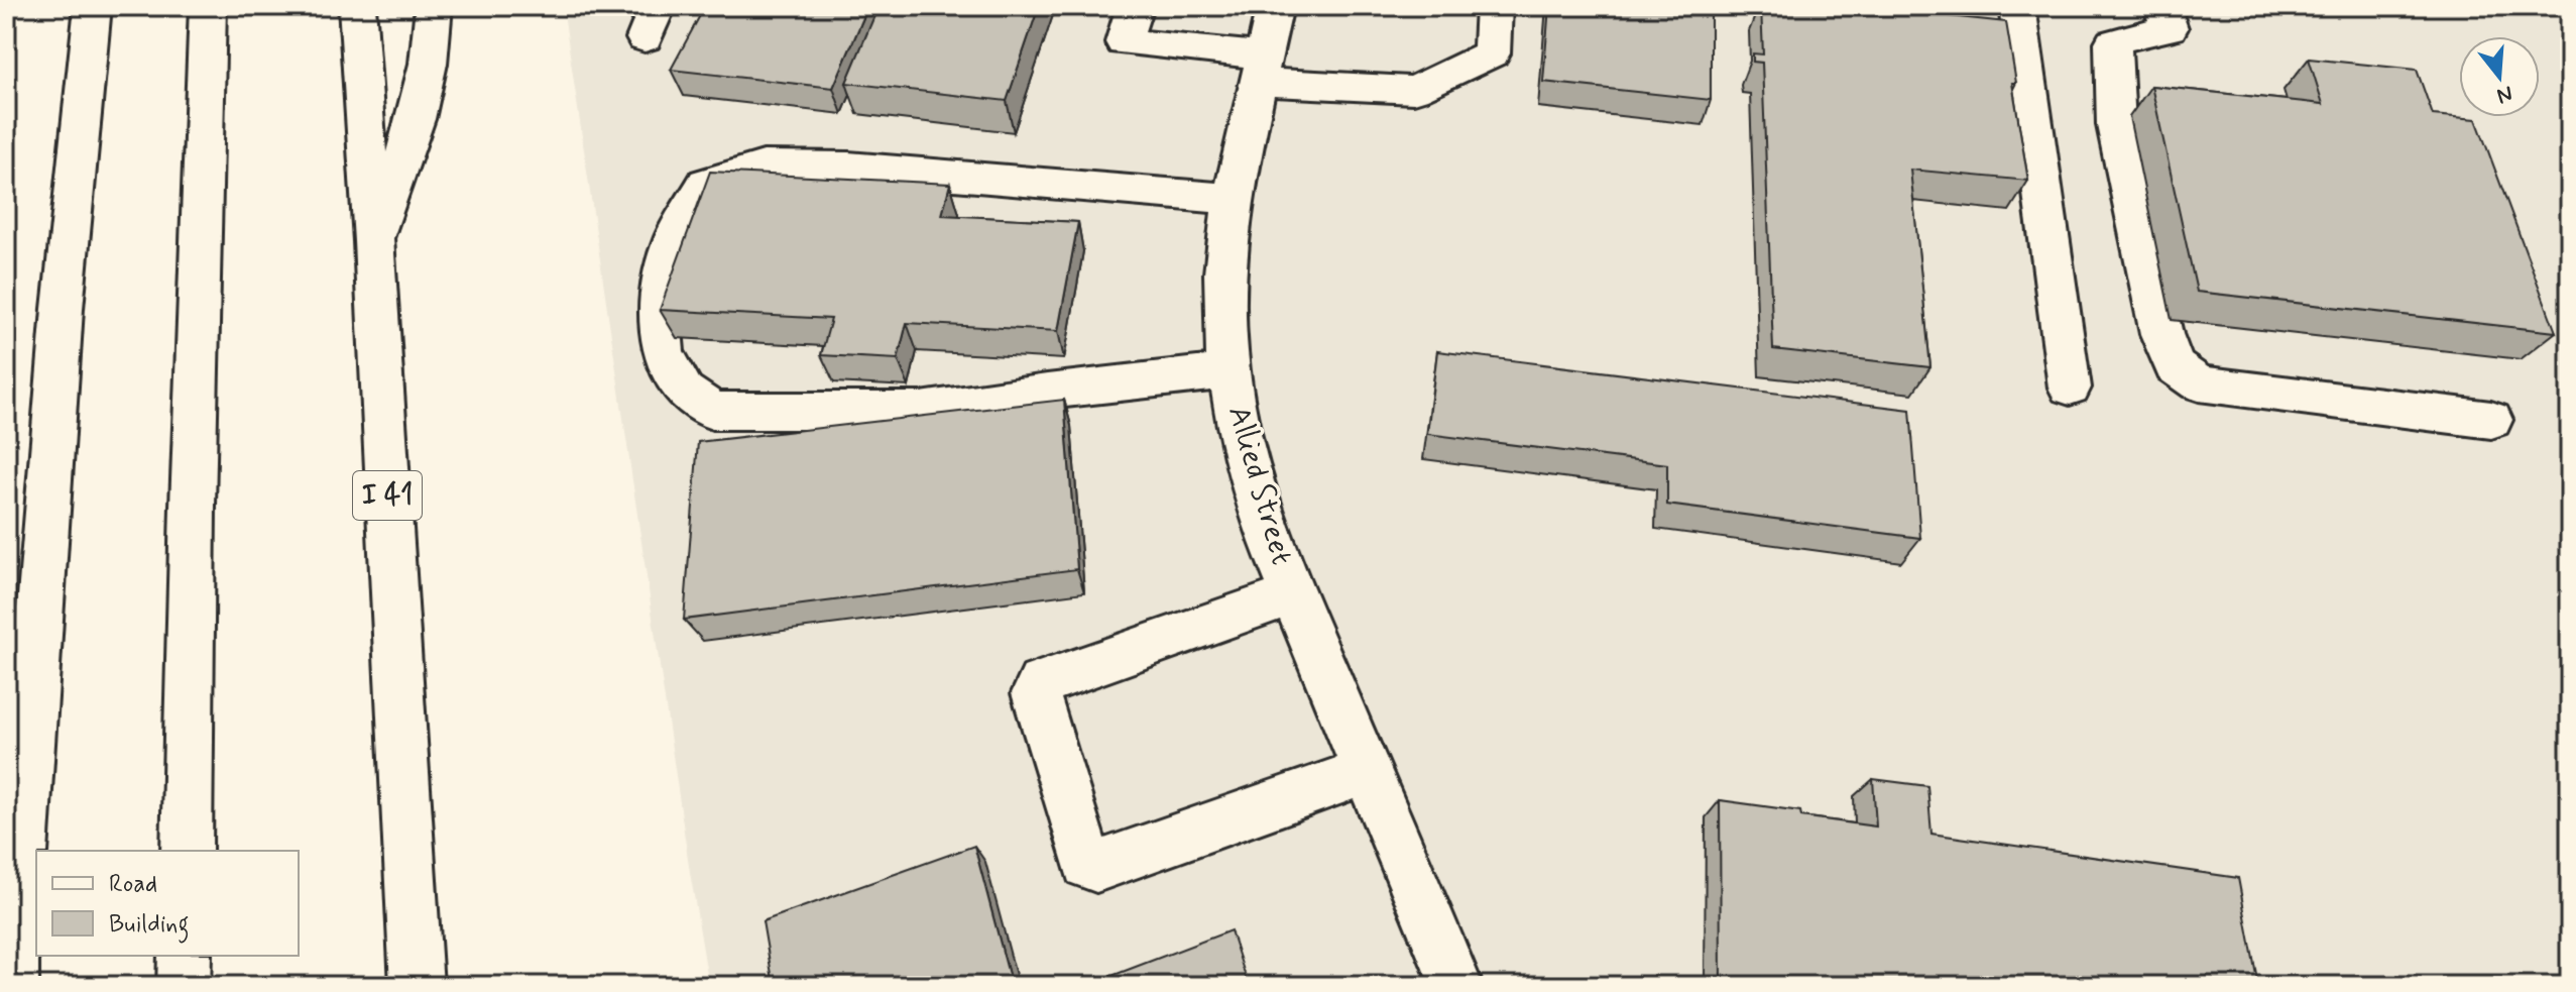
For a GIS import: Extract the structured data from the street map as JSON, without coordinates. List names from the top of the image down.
{
  "streets": {
    "main road": ["Allied Street", "I 41"]
  },
  "legend": ["Road", "Building"],
  "north": "bottom"
}
